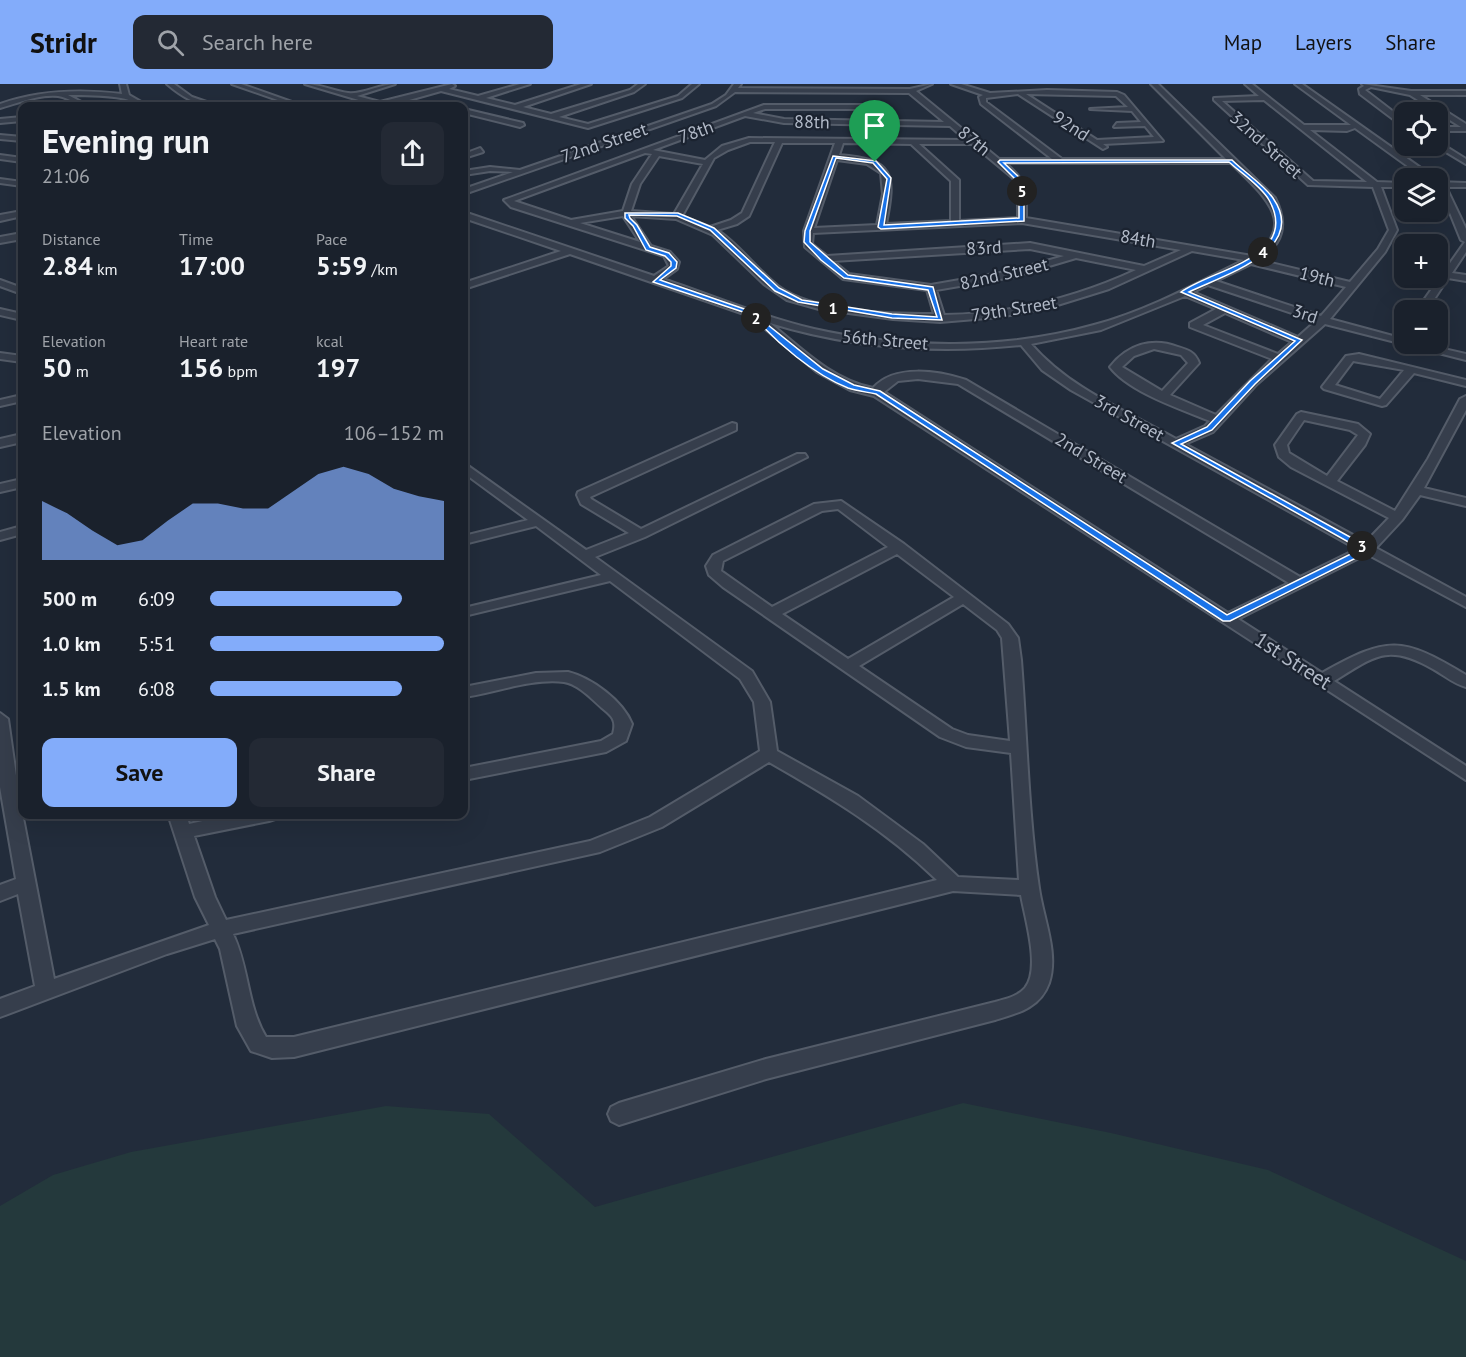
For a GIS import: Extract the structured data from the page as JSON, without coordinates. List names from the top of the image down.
{
  "streets": {
    "street": [
      "88th",
      "92nd",
      "78th",
      "87th",
      "72nd Street",
      "32nd Street",
      "84th",
      "83rd",
      "82nd Street",
      "19th",
      "79th Street",
      "3rd",
      "56th Street",
      "3rd Street",
      "2nd Street",
      "1st Street"
    ]
  },
  "crossings": [
    ["88th", "78th"],
    ["88th", "87th"],
    ["78th", "79th Street"],
    ["78th", "56th Street"],
    ["87th", "84th"],
    ["84th", "82nd Street"],
    ["84th", "19th"],
    ["84th", "79th Street"],
    ["84th", "56th Street"],
    ["83rd", "82nd Street"],
    ["83rd", "79th Street"],
    ["82nd Street", "79th Street"],
    ["19th", "56th Street"],
    ["3rd", "56th Street"],
    ["56th Street", "3rd Street"],
    ["56th Street", "1st Street"],
    ["2nd Street", "1st Street"]
  ],
  "page": {
    "header": "Stridr",
    "search": "Search here",
    "nav": ["Map", "Layers", "Share"],
    "map_buttons": ["+", "−"],
    "heading": ["Evening run", "21:06"],
    "pins": [
      "5",
      "4",
      "1",
      "2",
      "3"
    ],
    "stats": [
      ["Distance", "2.84 km"],
      ["Time", "17:00"],
      ["Pace", "5:59 /km"],
      ["Elevation", "50 m"],
      ["Heart rate", "156 bpm"],
      ["kcal", "197"]
    ],
    "chart": ["Elevation", "106–152 m"],
    "list": [
      {
        "name": "500 m",
        "note": "6:09"
      },
      {
        "name": "1.0 km",
        "note": "5:51"
      },
      {
        "name": "1.5 km",
        "note": "6:08"
      }
    ],
    "buttons": ["Save", "Share"]
  }
}
